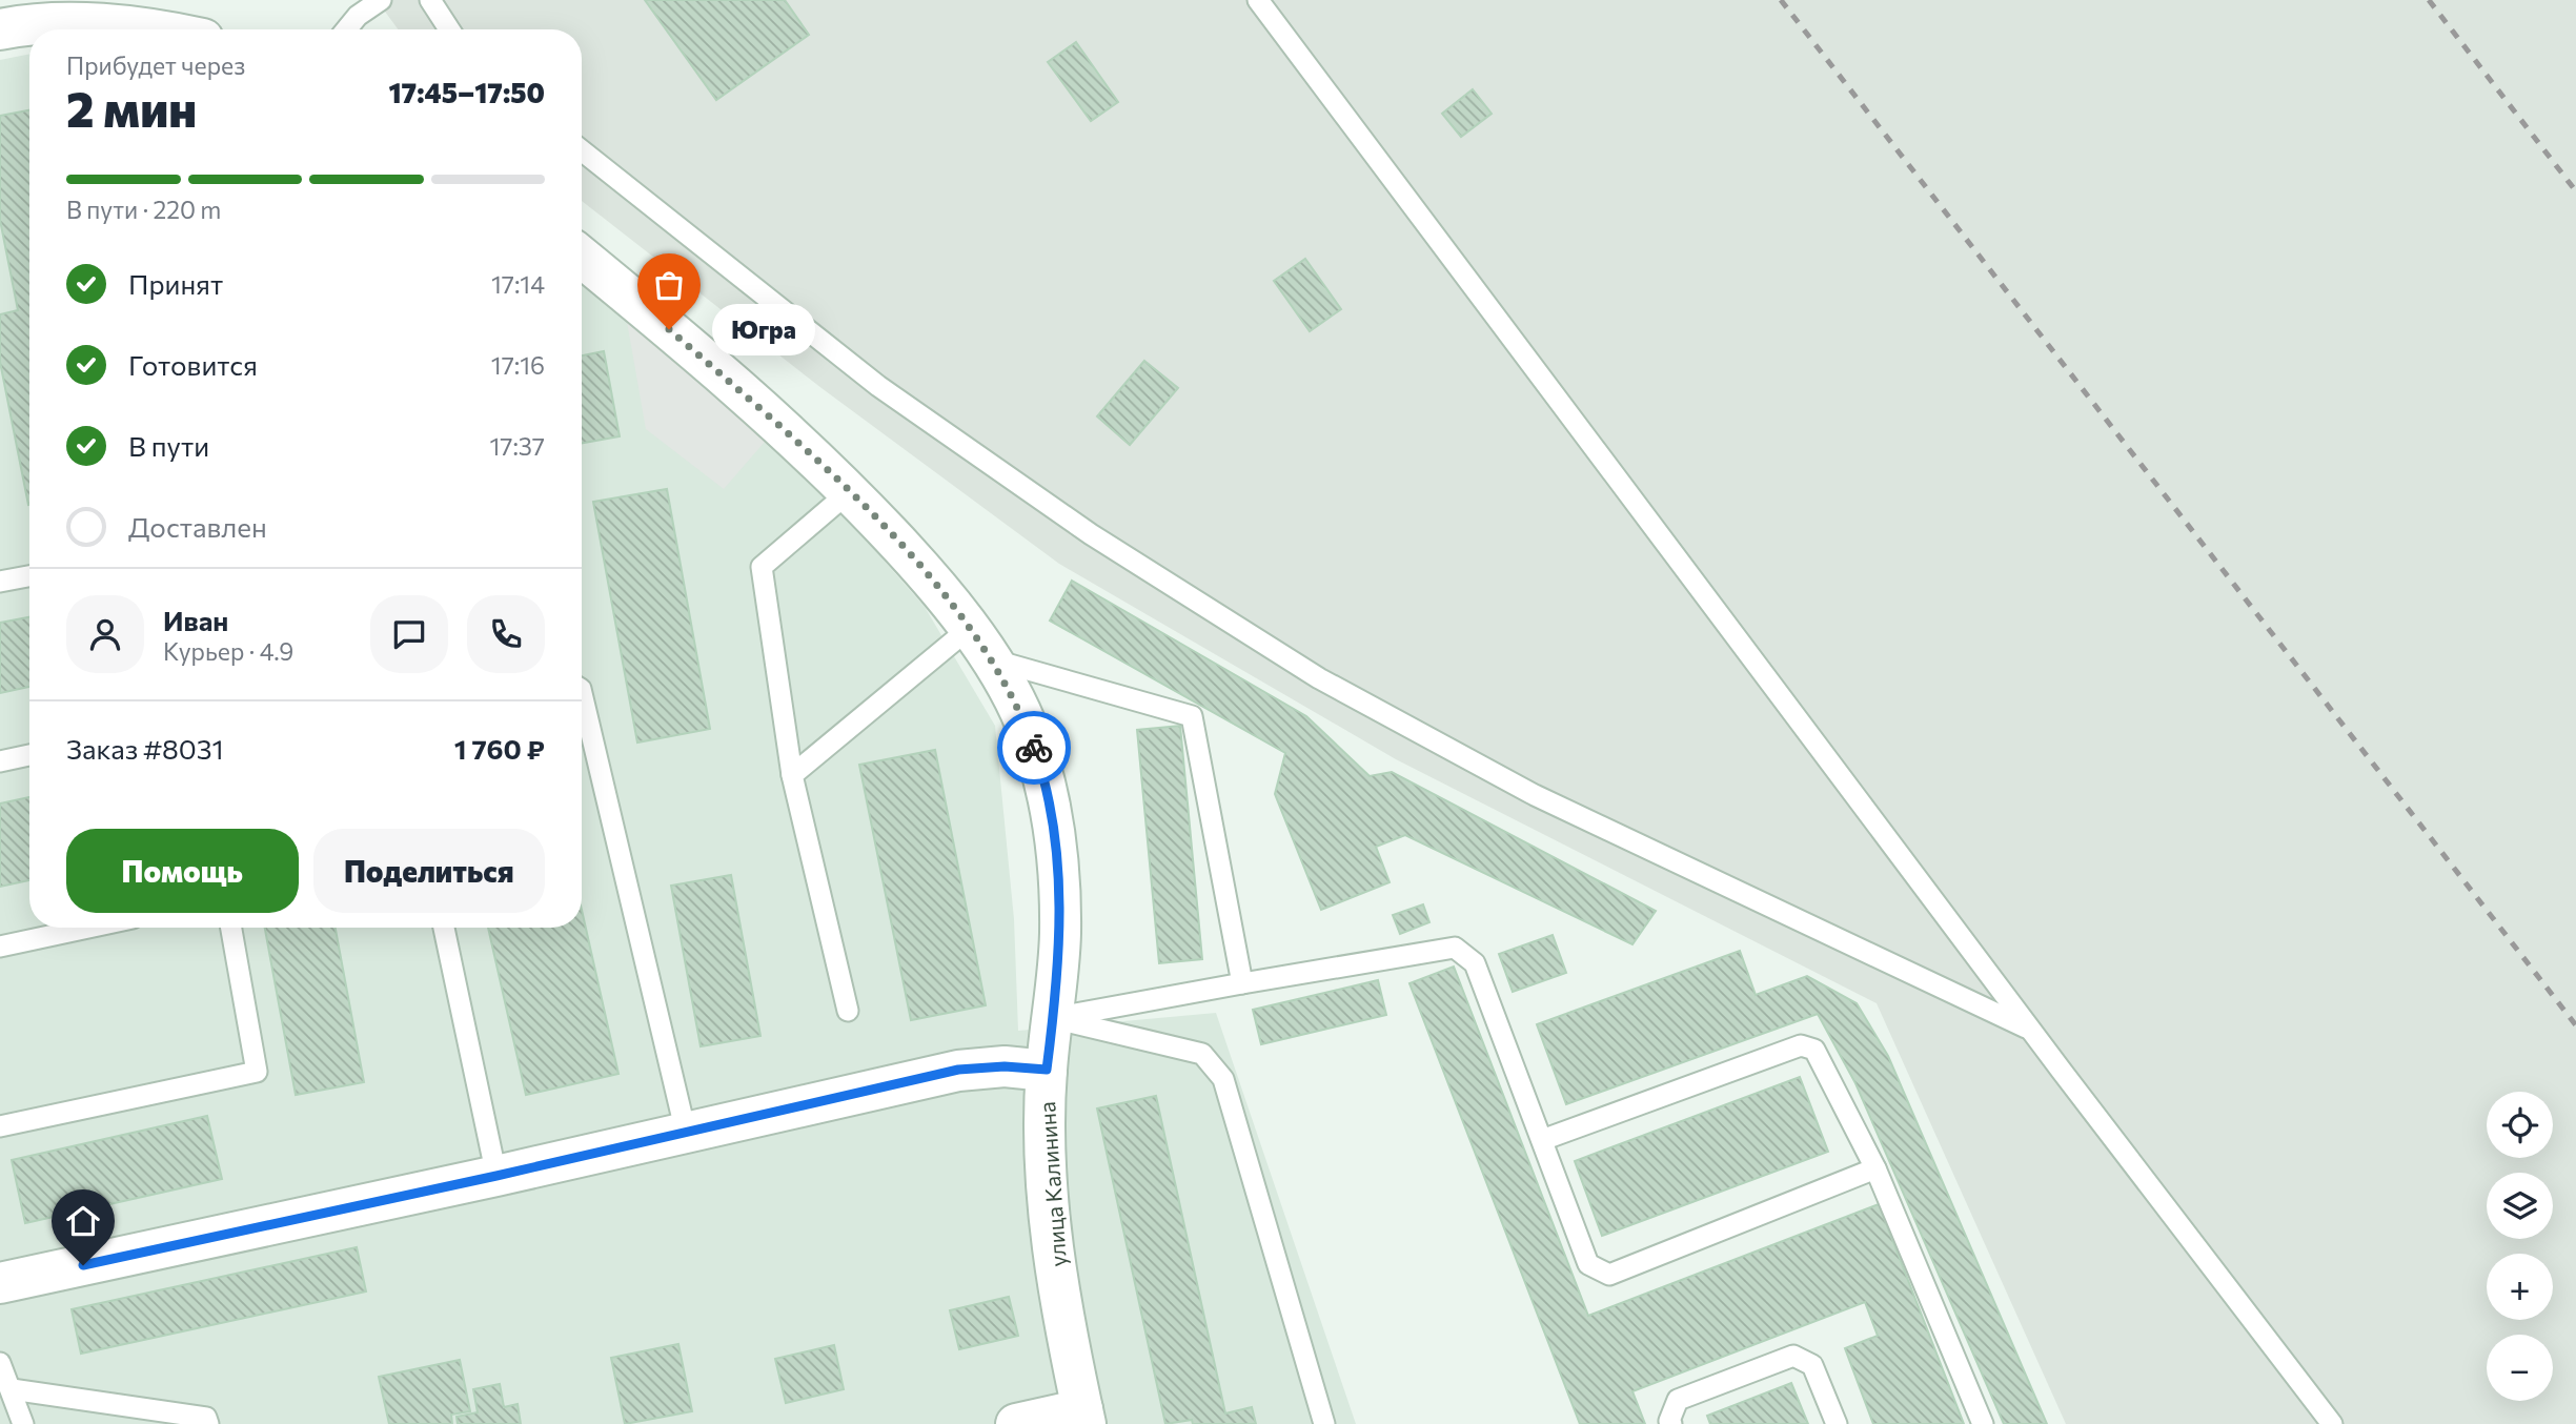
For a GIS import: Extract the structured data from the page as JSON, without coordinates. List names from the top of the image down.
{
  "streets": {
    "street": ["улица Калинина"]
  },
  "places": ["Югра"],
  "page": {
    "heading": ["2 мин", "Прибудет через", "17:45–17:50"],
    "panel": [
      "Иван",
      "Курьер · 4.9",
      "Заказ #8031",
      "1 760 ₽"
    ],
    "bar": "В пути · 220 m",
    "list": [
      ["Принят", "17:14"],
      ["Готовится", "17:16"],
      ["В пути", "17:37"],
      "Доставлен"
    ],
    "bubble": "Югра",
    "buttons": ["Помощь", "Поделиться"],
    "map_buttons": ["+", "−"]
  }
}
